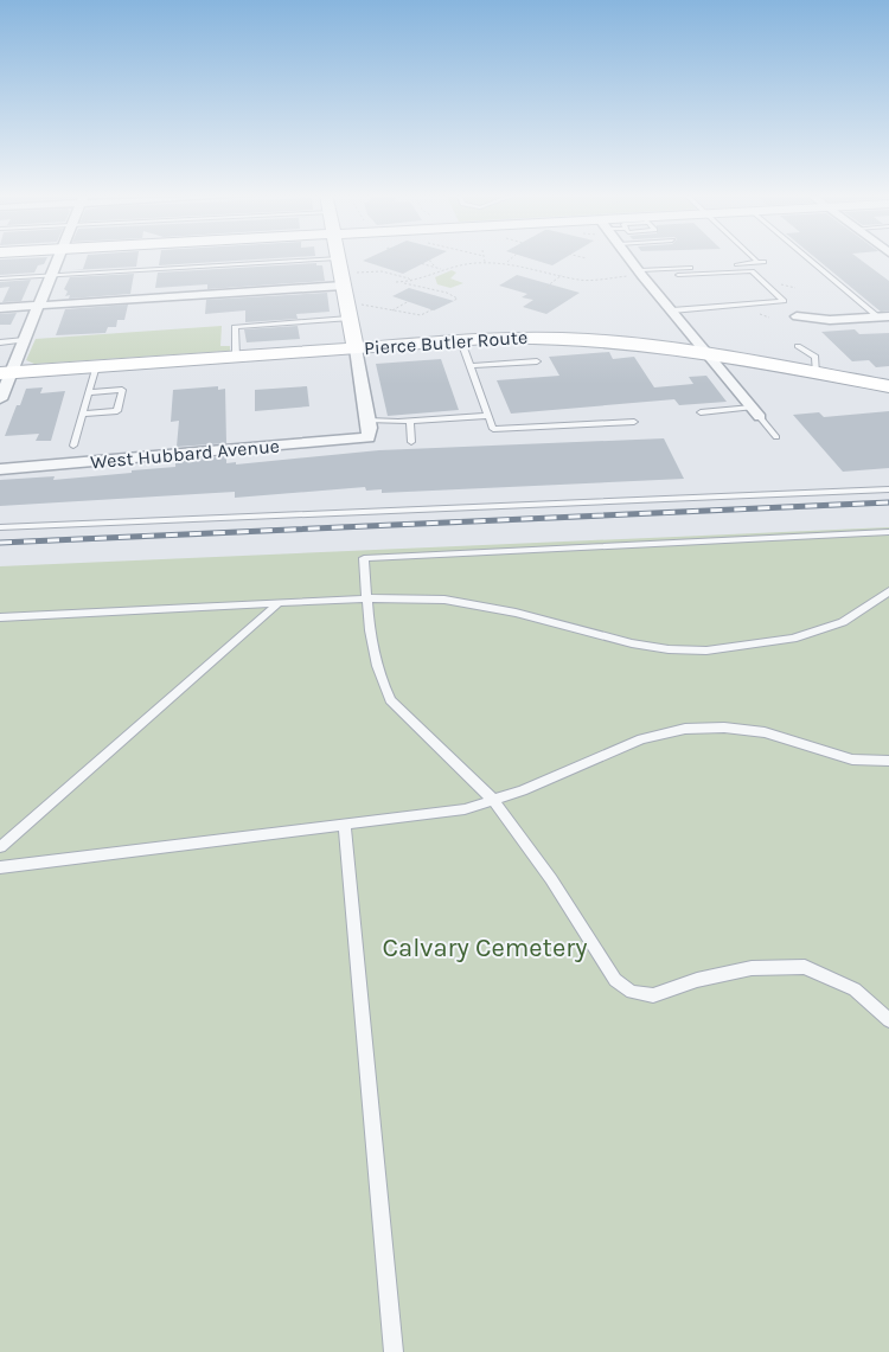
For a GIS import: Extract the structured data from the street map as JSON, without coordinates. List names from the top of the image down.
{
  "streets": {
    "street": ["Pierce Butler Route", "West Hubbard Avenue"]
  },
  "parks": ["Calvary Cemetery"]
}
